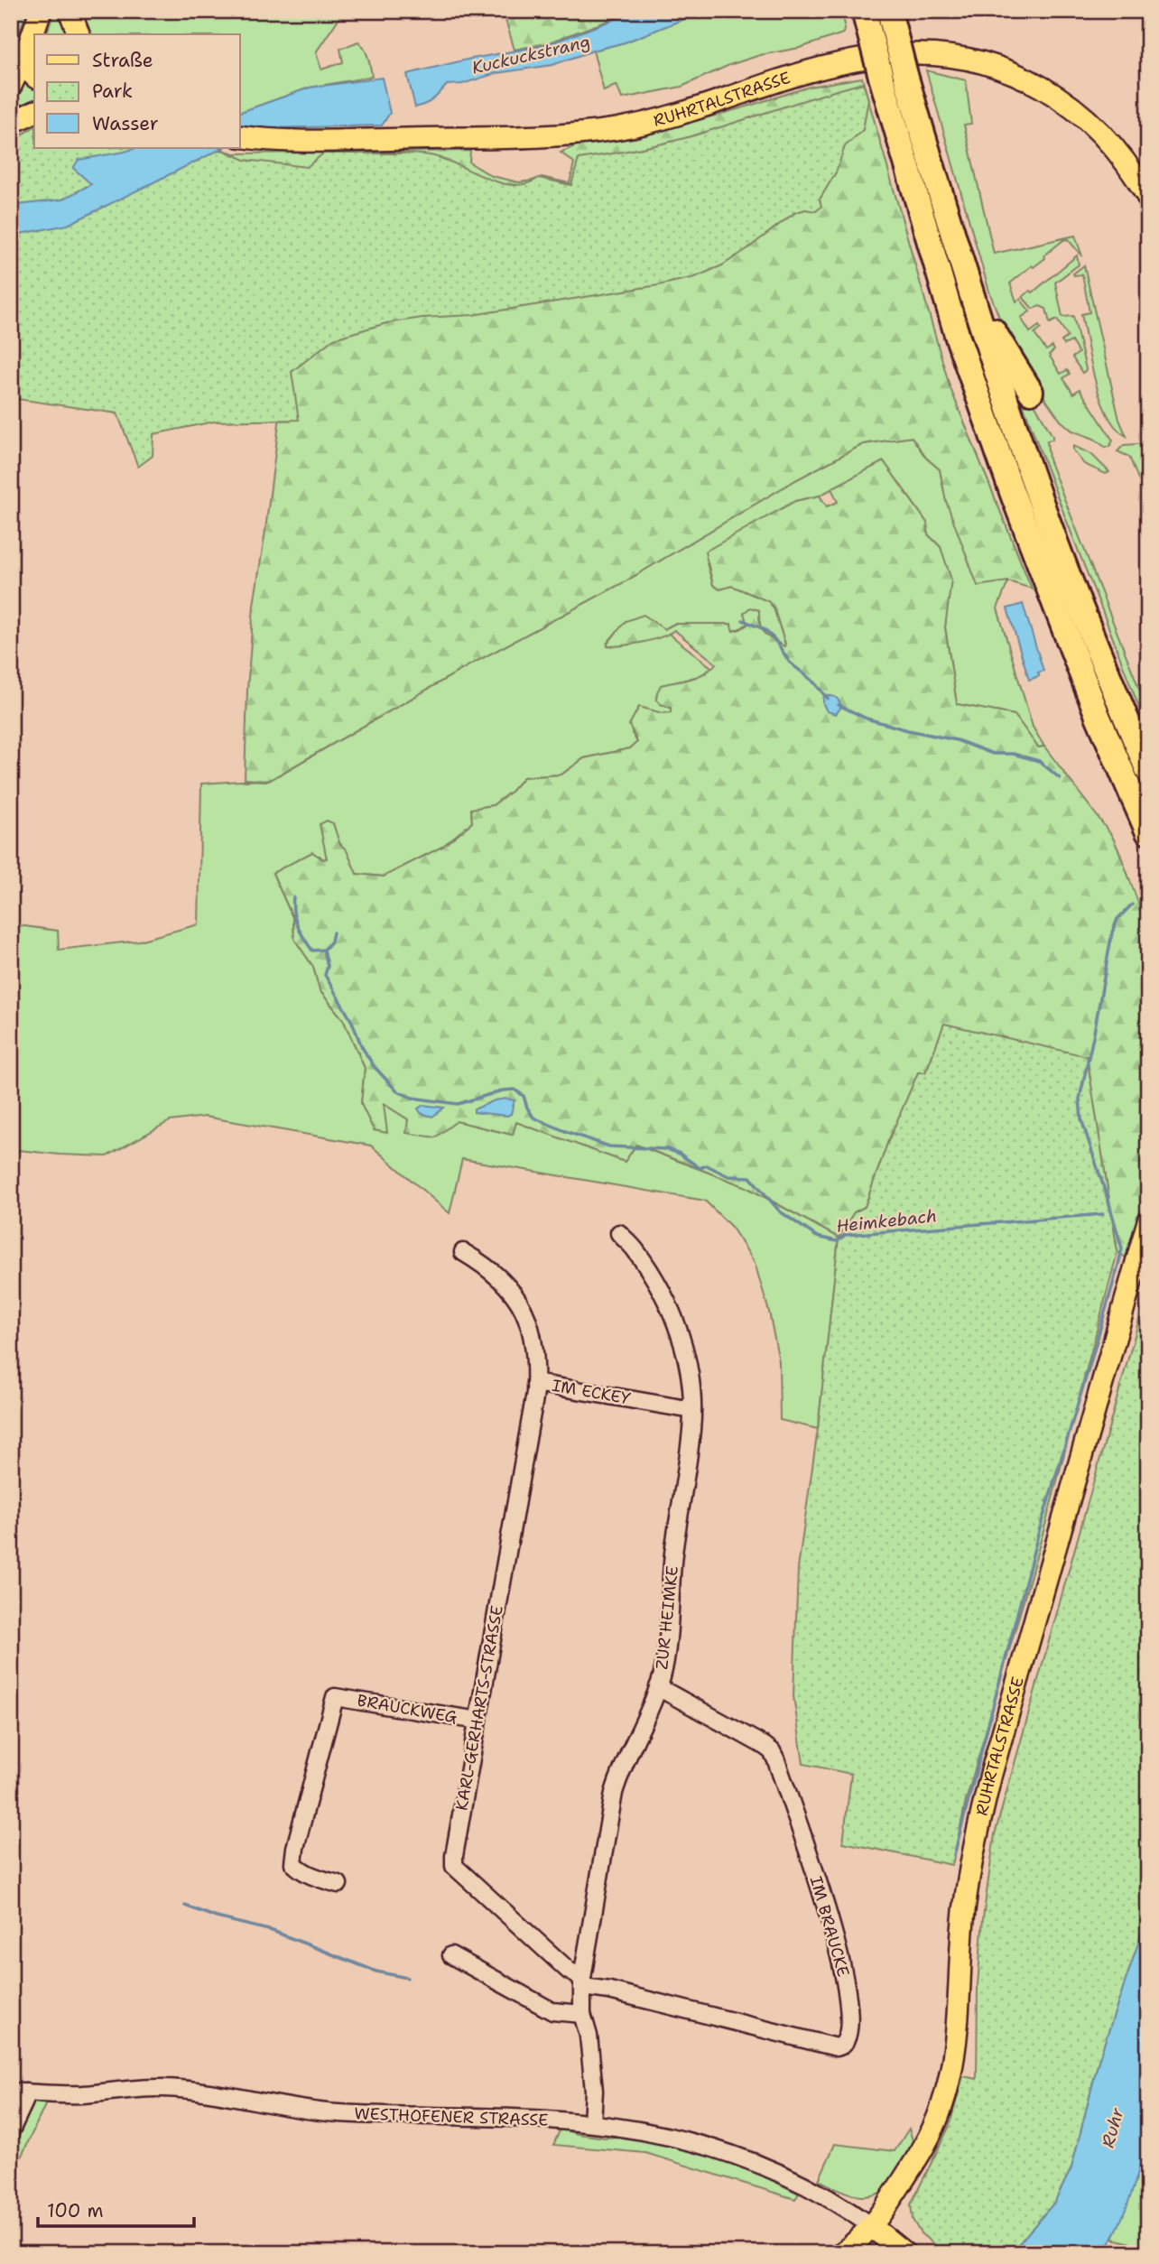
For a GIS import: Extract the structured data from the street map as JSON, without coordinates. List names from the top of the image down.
{
  "streets": {
    "main road": ["RUHRTALSTRASSE"],
    "street": [
      "IM ECKEY",
      "ZUR HEIMKE",
      "KARL-GERHARTS-STRASSE",
      "BRAUCKWEG",
      "IM BRAUCKE",
      "WESTHOFENER STRASSE"
    ]
  },
  "crossings": [
    ["RUHRTALSTRASSE", "WESTHOFENER STRASSE"],
    ["IM ECKEY", "ZUR HEIMKE"],
    ["IM ECKEY", "KARL-GERHARTS-STRASSE"],
    ["ZUR HEIMKE", "KARL-GERHARTS-STRASSE"],
    ["ZUR HEIMKE", "IM BRAUCKE"],
    ["ZUR HEIMKE", "WESTHOFENER STRASSE"],
    ["KARL-GERHARTS-STRASSE", "BRAUCKWEG"],
    ["KARL-GERHARTS-STRASSE", "IM BRAUCKE"]
  ],
  "water": ["Kuckuckstrang", "Heimkebach", "Ruhr"],
  "legend": ["Straße", "Park", "Wasser"],
  "scale_bar": "100 m"
}
